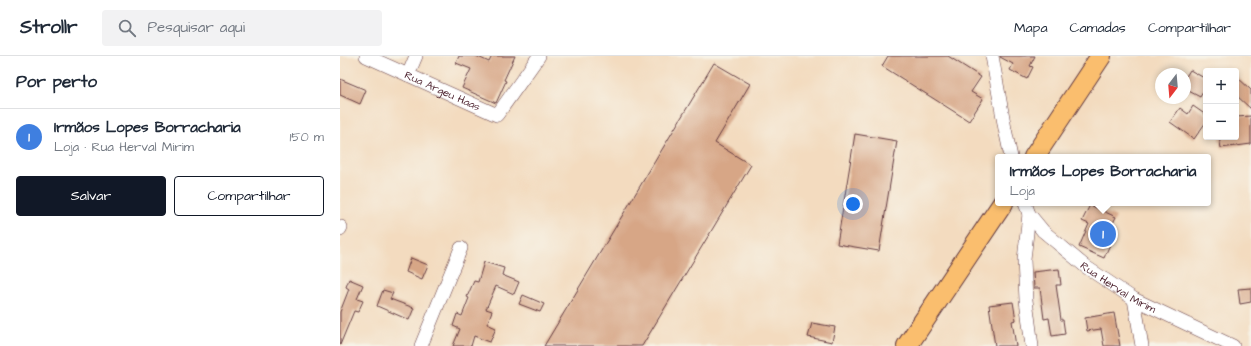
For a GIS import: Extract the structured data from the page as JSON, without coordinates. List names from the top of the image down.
{
  "streets": {
    "street": ["Rua Argeu Haas", "Rua Herval Mirim"]
  },
  "north": "bottom",
  "page": {
    "header": "Strollr",
    "search": "Pesquisar aqui",
    "nav": ["Mapa", "Camadas", "Compartilhar"],
    "heading": "Por perto",
    "map_buttons": ["+", "−"],
    "list": [
      {
        "mark": "1",
        "name": "Irmãos Lopes Borracharia",
        "note": "Loja · Rua Herval Mirim",
        "value": "150 m"
      }
    ],
    "popup": ["Irmãos Lopes Borracharia", "Loja"],
    "buttons": ["Salvar", "Compartilhar"],
    "pins": "1"
  }
}
